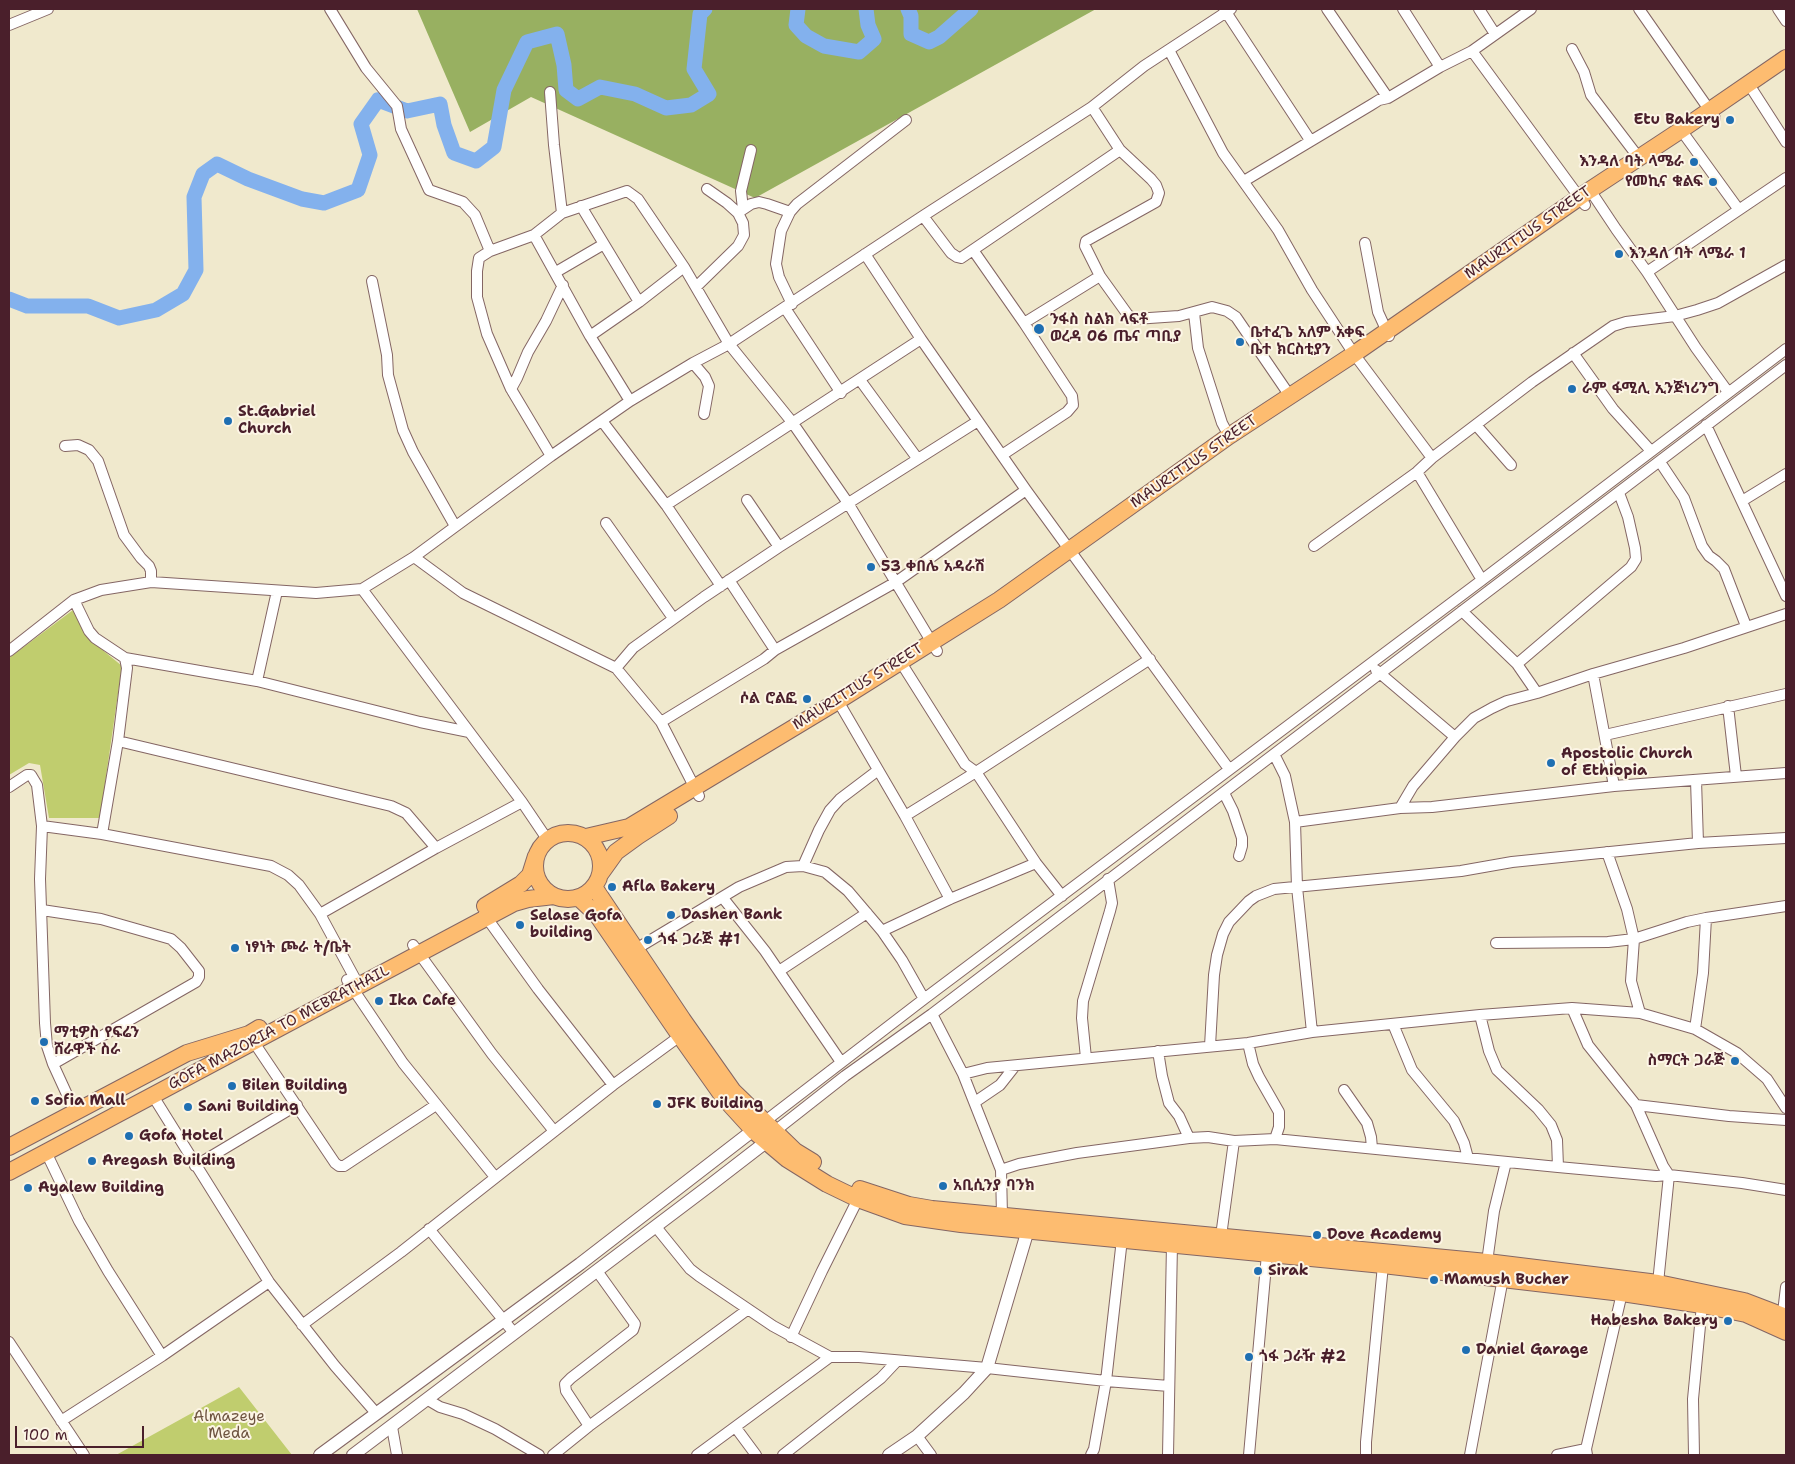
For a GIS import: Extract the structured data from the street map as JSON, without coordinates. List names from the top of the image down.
{
  "streets": {
    "main road": ["MAURITIUS STREET", "GOFA MAZORIA TO MEBRATHAIL"]
  },
  "crossings": [
    ["MAURITIUS STREET", "GOFA MAZORIA TO MEBRATHAIL"]
  ],
  "parks": ["Almazeye Meda"],
  "places": [
    "Etu Bakery",
    "እንዳለ ባት ላሜራ",
    "የመኪና ቁልፍ",
    "እንዳለ ባት ላሜራ 1",
    "ንፋስ ስልክ ላፍቶ ወረዳ 06 ጤና ጣቢያ",
    "ቤተፈጌ አለም አቀፍ ቤተ ክርስቲያን",
    "ራም ፋሚሊ ኢንጅነሪንግ",
    "St.Gabriel Church",
    "53 ቀበሌ አዳራሽ",
    "ሶል ሮልፎ",
    "Apostolic Church of Ethiopia",
    "Afla Bakery",
    "Dashen Bank",
    "Selase Gofa building",
    "ጎፋ ጋራጅ #1",
    "ነፃነት ጮራ ት/ቤት",
    "Ika Cafe",
    "ማቲዎስ የፍሬን ሸራዋች ስራ",
    "ስማርት ጋራጅ",
    "Bilen Building",
    "Sofia Mall",
    "JFK Building",
    "Sani Building",
    "Gofa Hotel",
    "Aregash Building",
    "አቢሲንያ ባንክ",
    "Ayalew Building",
    "Dove Academy",
    "Sirak",
    "Mamush Bucher",
    "Habesha Bakery",
    "Daniel Garage",
    "ጎፋ ጋራዥ #2"
  ],
  "scale_bar": "100 m"
}
